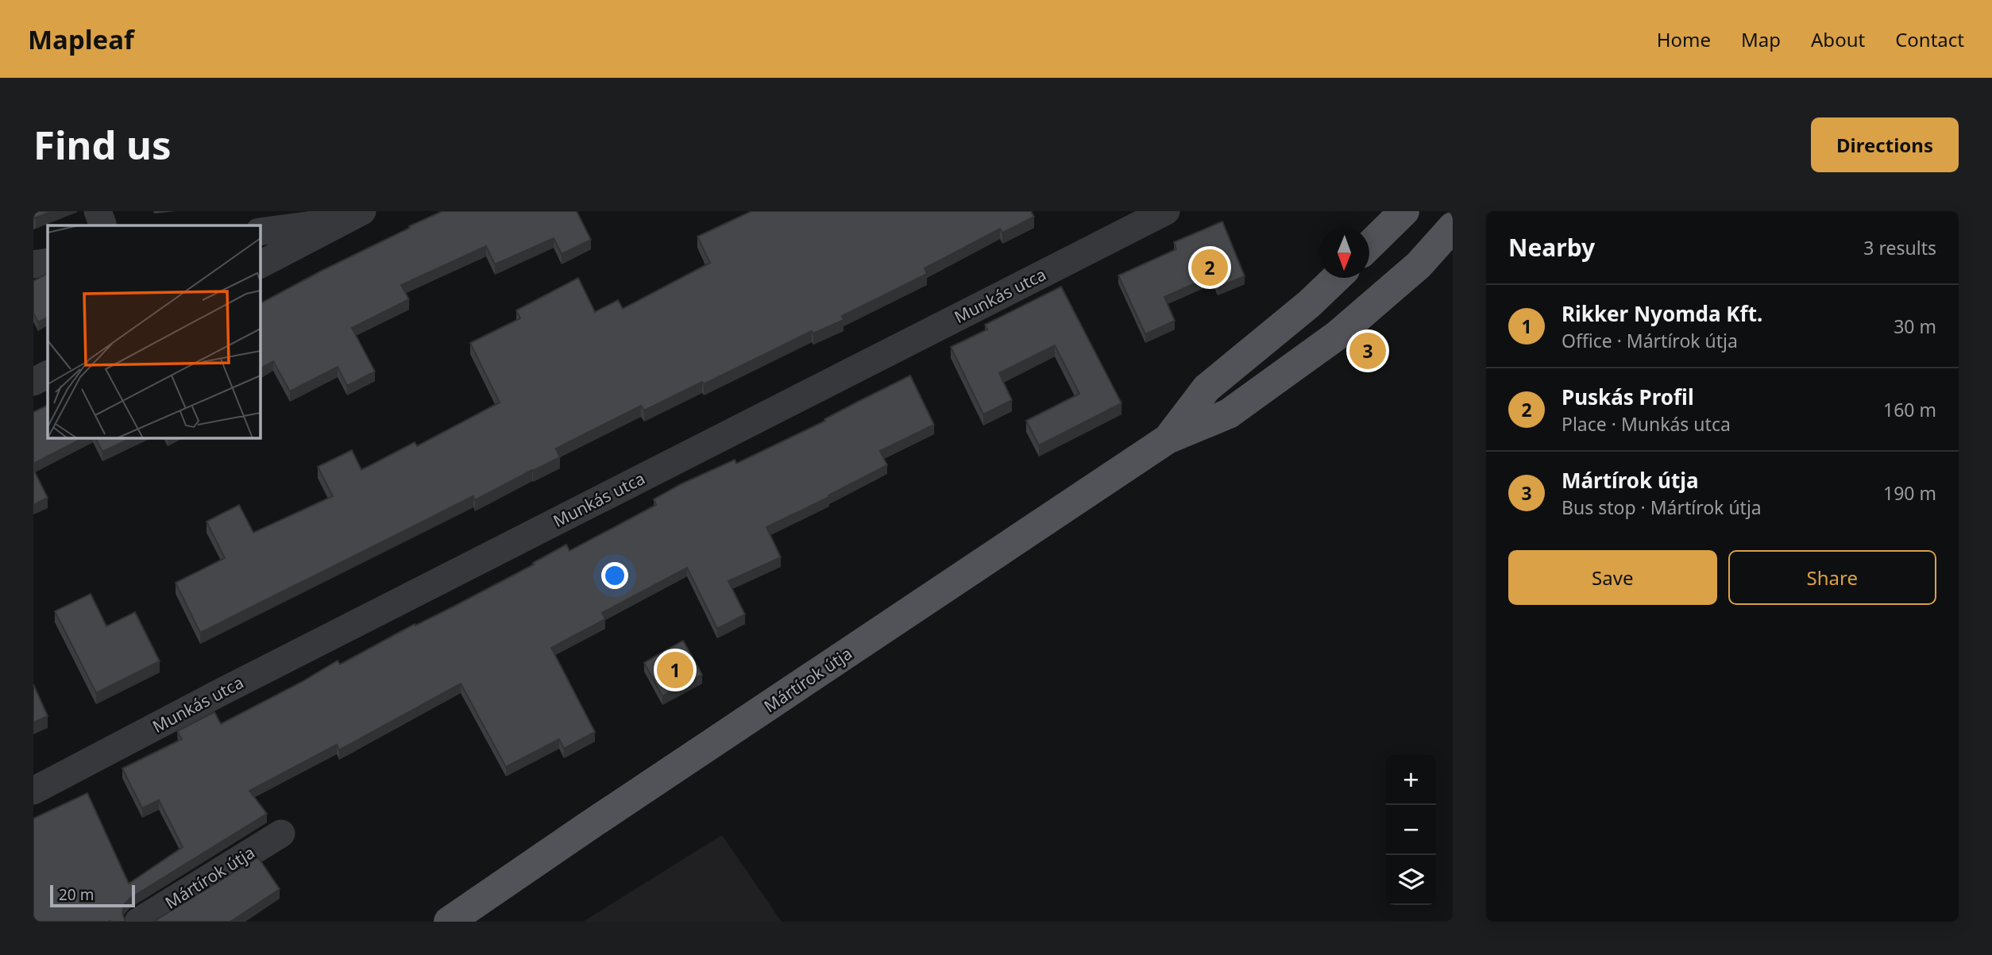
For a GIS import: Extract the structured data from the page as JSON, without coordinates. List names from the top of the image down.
{
  "streets": {
    "main road": ["Mártírok útja"],
    "street": ["Munkás utca"]
  },
  "scale_bar": "20 m",
  "north": "bottom",
  "page": {
    "header": "Mapleaf",
    "nav": [
      "Home",
      "Map",
      "About",
      "Contact"
    ],
    "buttons": [
      "Directions",
      ["Save", "Share"]
    ],
    "title": "Find us",
    "heading": ["Nearby", "3 results"],
    "pins": ["2", "3", "1"],
    "list": [
      {
        "mark": "1",
        "name": "Rikker Nyomda Kft.",
        "note": "Office · Mártírok útja",
        "value": "30 m"
      },
      {
        "mark": "2",
        "name": "Puskás Profil",
        "note": "Place · Munkás utca",
        "value": "160 m"
      },
      {
        "mark": "3",
        "name": "Mártírok útja",
        "note": "Bus stop · Mártírok útja",
        "value": "190 m"
      }
    ],
    "map_buttons": ["+", "−"],
    "scale": "20 m"
  }
}
